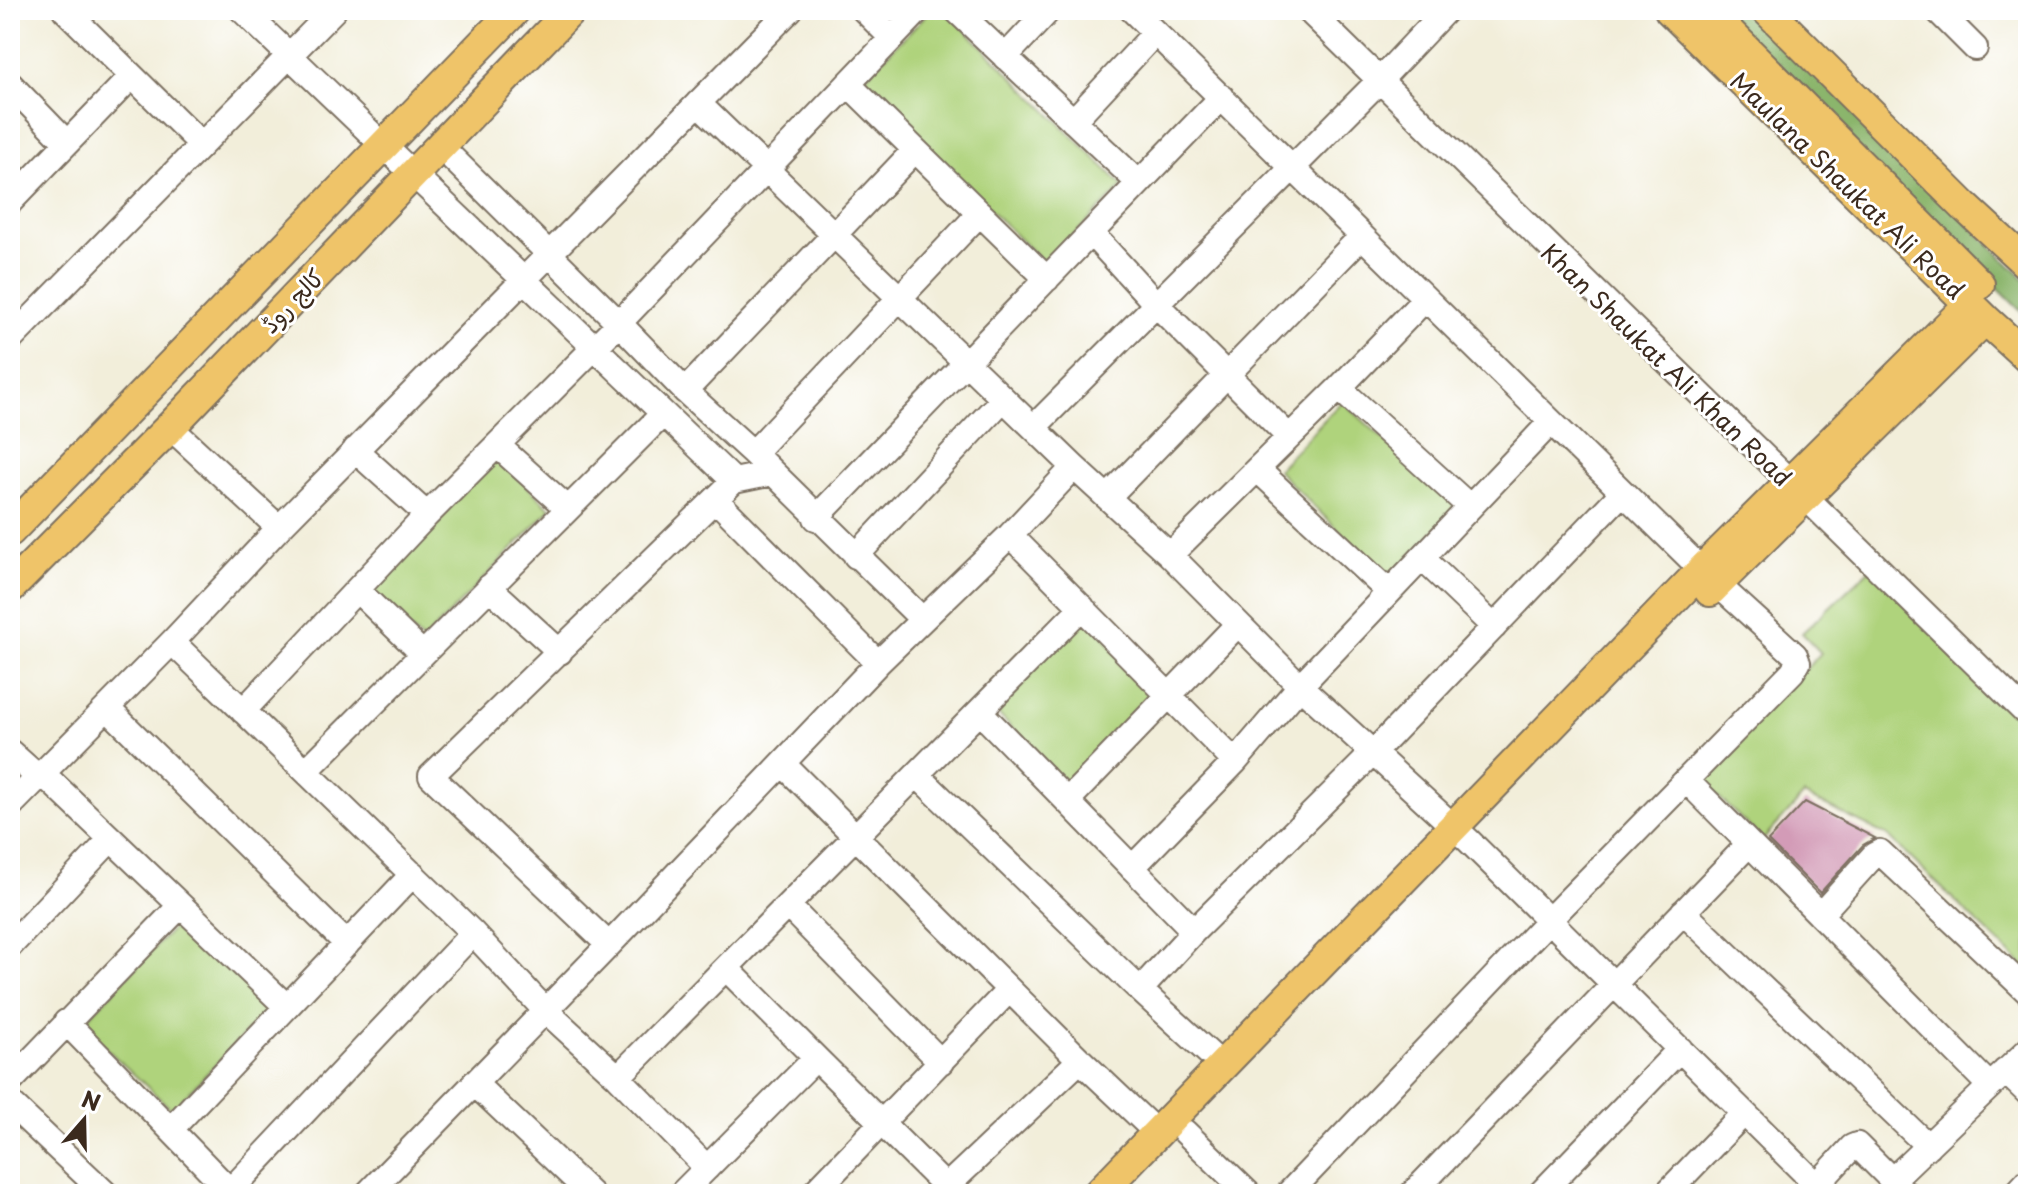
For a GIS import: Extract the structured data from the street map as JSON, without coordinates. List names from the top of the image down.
{
  "streets": {
    "main road": ["Maulana Shaukat Ali Road", "کالج روڈ"],
    "street": ["Khan Shaukat Ali Khan Road"]
  },
  "north": "top"
}
